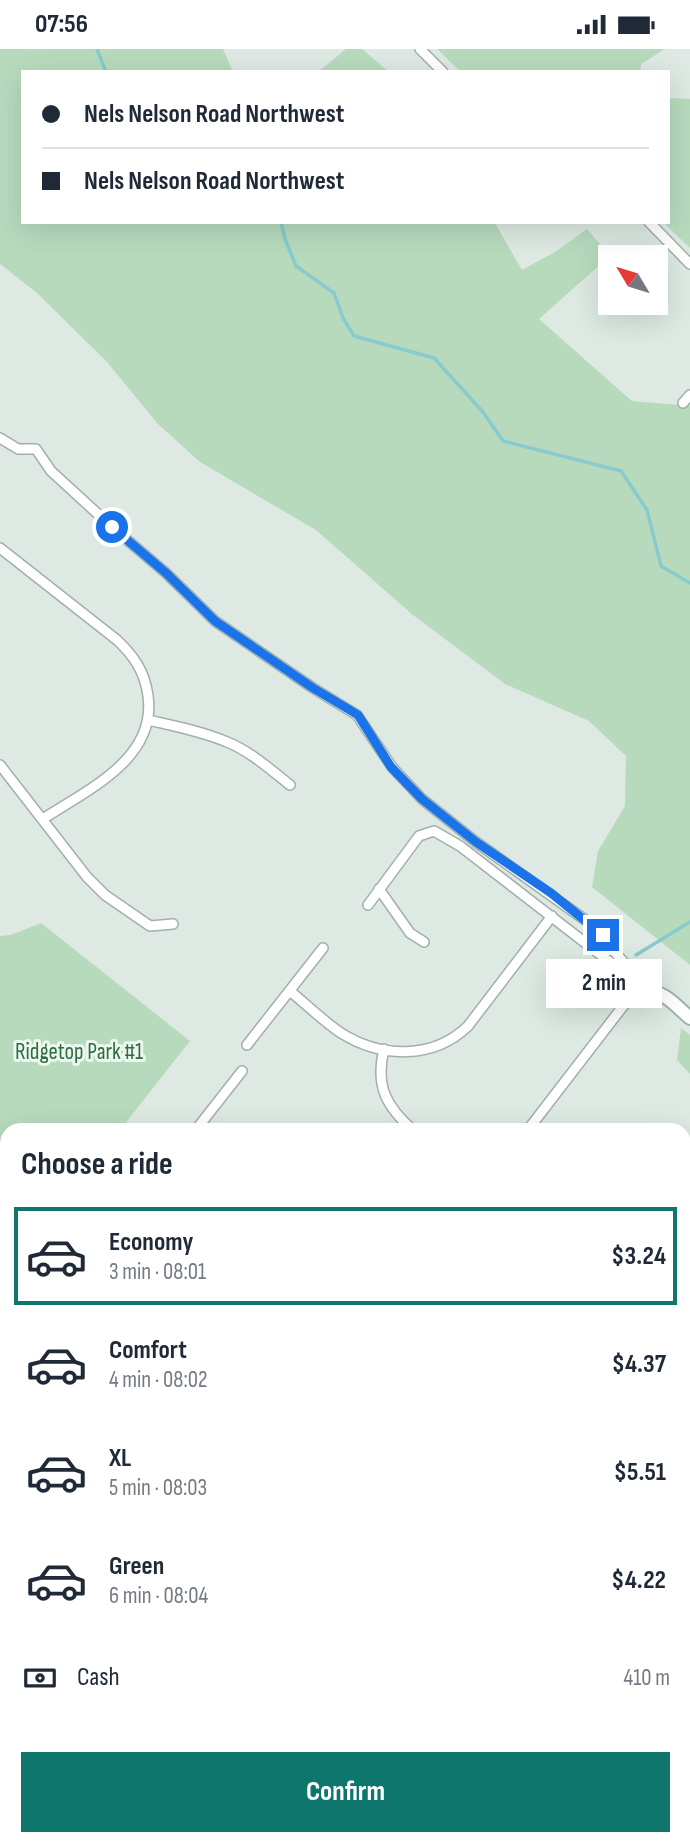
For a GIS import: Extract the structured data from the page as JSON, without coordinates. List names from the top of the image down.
{
  "parks": ["Ridgetop Park #1"],
  "north": "top left",
  "page": {
    "status": "07:56",
    "banner": ["Nels Nelson Road Northwest", "Nels Nelson Road Northwest"],
    "bubble": "2 min",
    "heading": "Choose a ride",
    "list": [
      {
        "name": "Economy",
        "note": "3 min · 08:01",
        "value": "$3.24"
      },
      {
        "name": "Comfort",
        "note": "4 min · 08:02",
        "value": "$4.37"
      },
      {
        "name": "XL",
        "note": "5 min · 08:03",
        "value": "$5.51"
      },
      {
        "name": "Green",
        "note": "6 min · 08:04",
        "value": "$4.22"
      }
    ],
    "pay": ["Cash", "410 m"],
    "buttons": "Confirm"
  }
}
